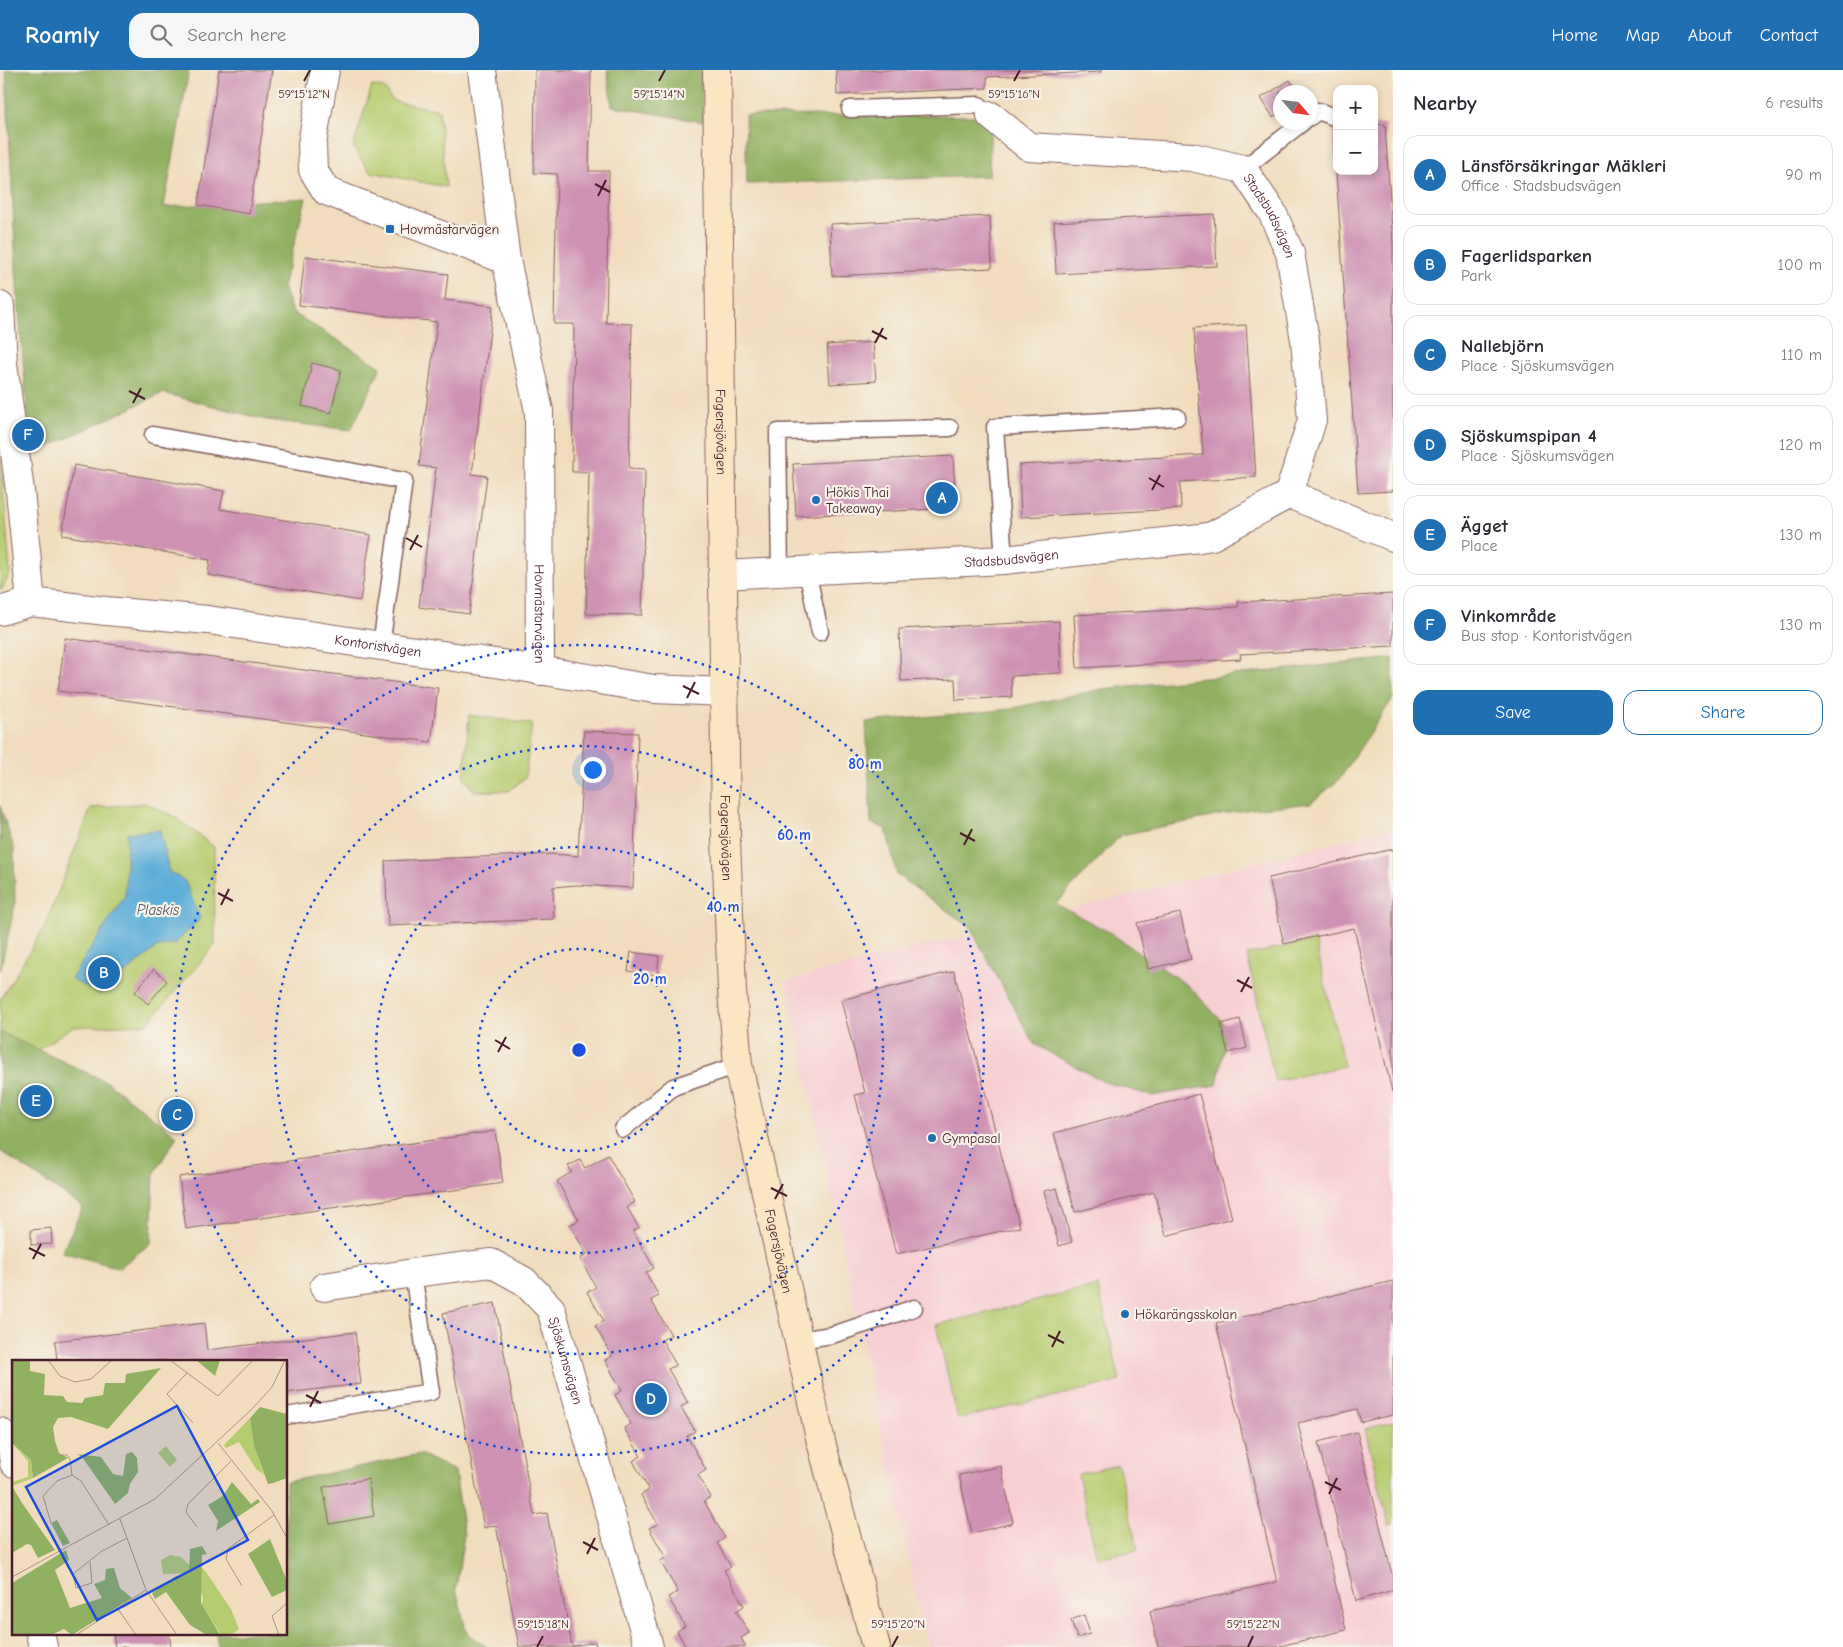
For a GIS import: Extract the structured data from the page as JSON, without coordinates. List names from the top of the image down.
{
  "streets": {
    "street": [
      "Stadsbudsvägen",
      "Fagersjövägen",
      "Hovmästarvägen",
      "Kontoristvägen",
      "Sjöskumsvägen"
    ]
  },
  "crossings": [
    ["Stadsbudsvägen", "Fagersjövägen"],
    ["Fagersjövägen", "Kontoristvägen"],
    ["Hovmästarvägen", "Kontoristvägen"]
  ],
  "water": ["Plaskis"],
  "places": {
    "transit": ["Hovmästarvägen"],
    "other": ["Hökis Thai Takeaway", "Gympasal", "Hökarängsskolan"]
  },
  "north": "bottom right",
  "page": {
    "header": "Roamly",
    "search": "Search here",
    "nav": [
      "Home",
      "Map",
      "About",
      "Contact"
    ],
    "heading": ["Nearby", "6 results"],
    "map_buttons": ["+", "−"],
    "list": [
      {
        "mark": "A",
        "name": "Länsförsäkringar Mäkleri",
        "note": "Office · Stadsbudsvägen",
        "value": "90 m"
      },
      {
        "mark": "B",
        "name": "Fagerlidsparken",
        "note": "Park",
        "value": "100 m"
      },
      {
        "mark": "C",
        "name": "Nallebjörn",
        "note": "Place · Sjöskumsvägen",
        "value": "110 m"
      },
      {
        "mark": "D",
        "name": "Sjöskumspipan 4",
        "note": "Place · Sjöskumsvägen",
        "value": "120 m"
      },
      {
        "mark": "E",
        "name": "Ägget",
        "note": "Place",
        "value": "130 m"
      },
      {
        "mark": "F",
        "name": "Vinkområde",
        "note": "Bus stop · Kontoristvägen",
        "value": "130 m"
      }
    ],
    "pins": [
      "F",
      "A",
      "B",
      "E",
      "C",
      "D"
    ],
    "buttons": ["Save", "Share"]
  },
  "coordinates": [
    "59°15'12\"N",
    "59°15'14\"N",
    "59°15'16\"N",
    "59°15'18\"N",
    "59°15'20\"N",
    "59°15'22\"N"
  ],
  "rings": [
    "80 m",
    "60 m",
    "40 m",
    "20 m"
  ]
}
